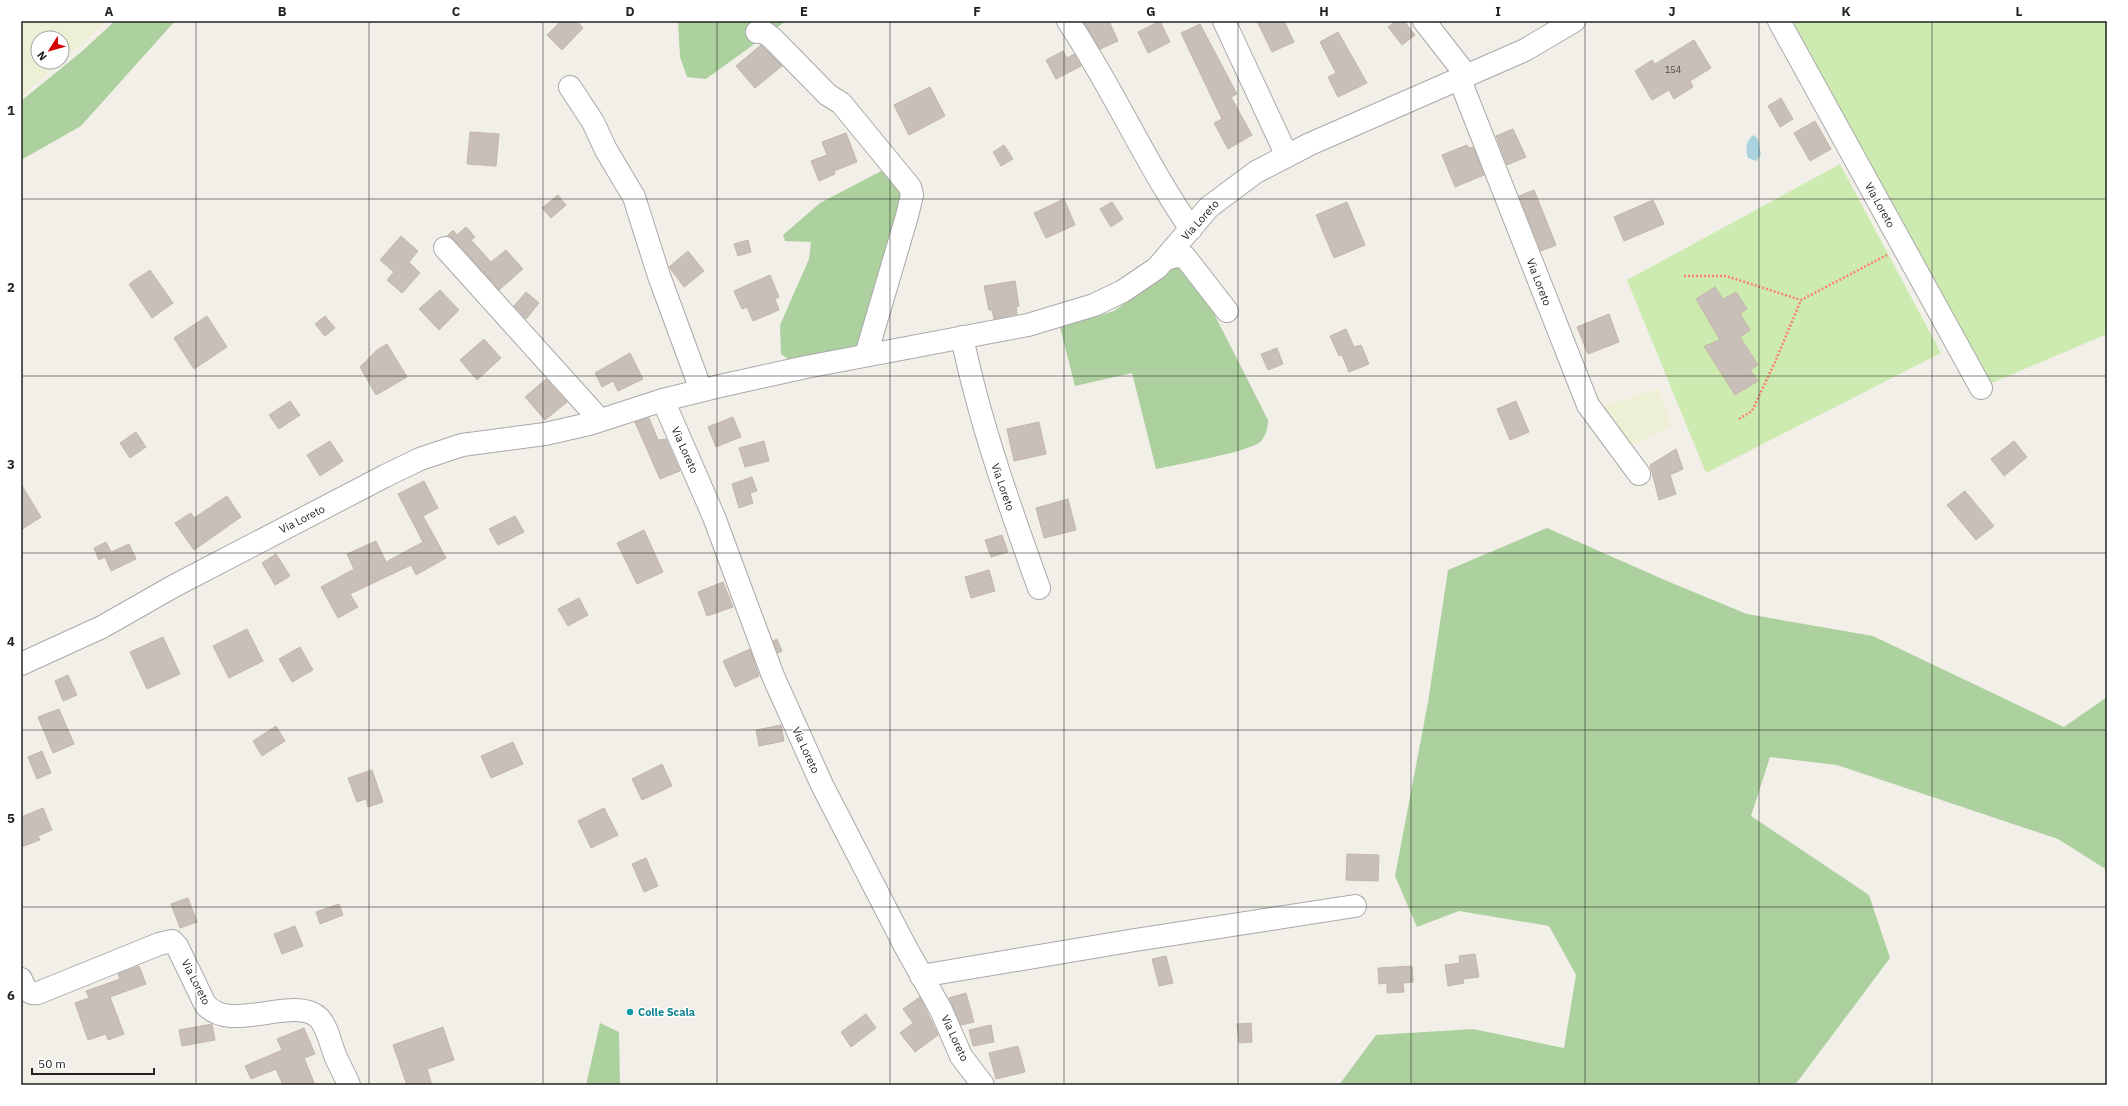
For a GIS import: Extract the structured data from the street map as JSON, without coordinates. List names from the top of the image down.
{
  "streets": {
    "street": ["Via Loreto"]
  },
  "places": ["Colle Scala"],
  "house_numbers": ["154"],
  "scale_bar": "50 m",
  "north": "bottom left",
  "grid": {
    "columns": [
      "A",
      "B",
      "C",
      "D",
      "E",
      "F",
      "G",
      "H",
      "I",
      "J",
      "K",
      "L"
    ],
    "rows": [
      "1",
      "2",
      "3",
      "4",
      "5",
      "6"
    ]
  }
}
